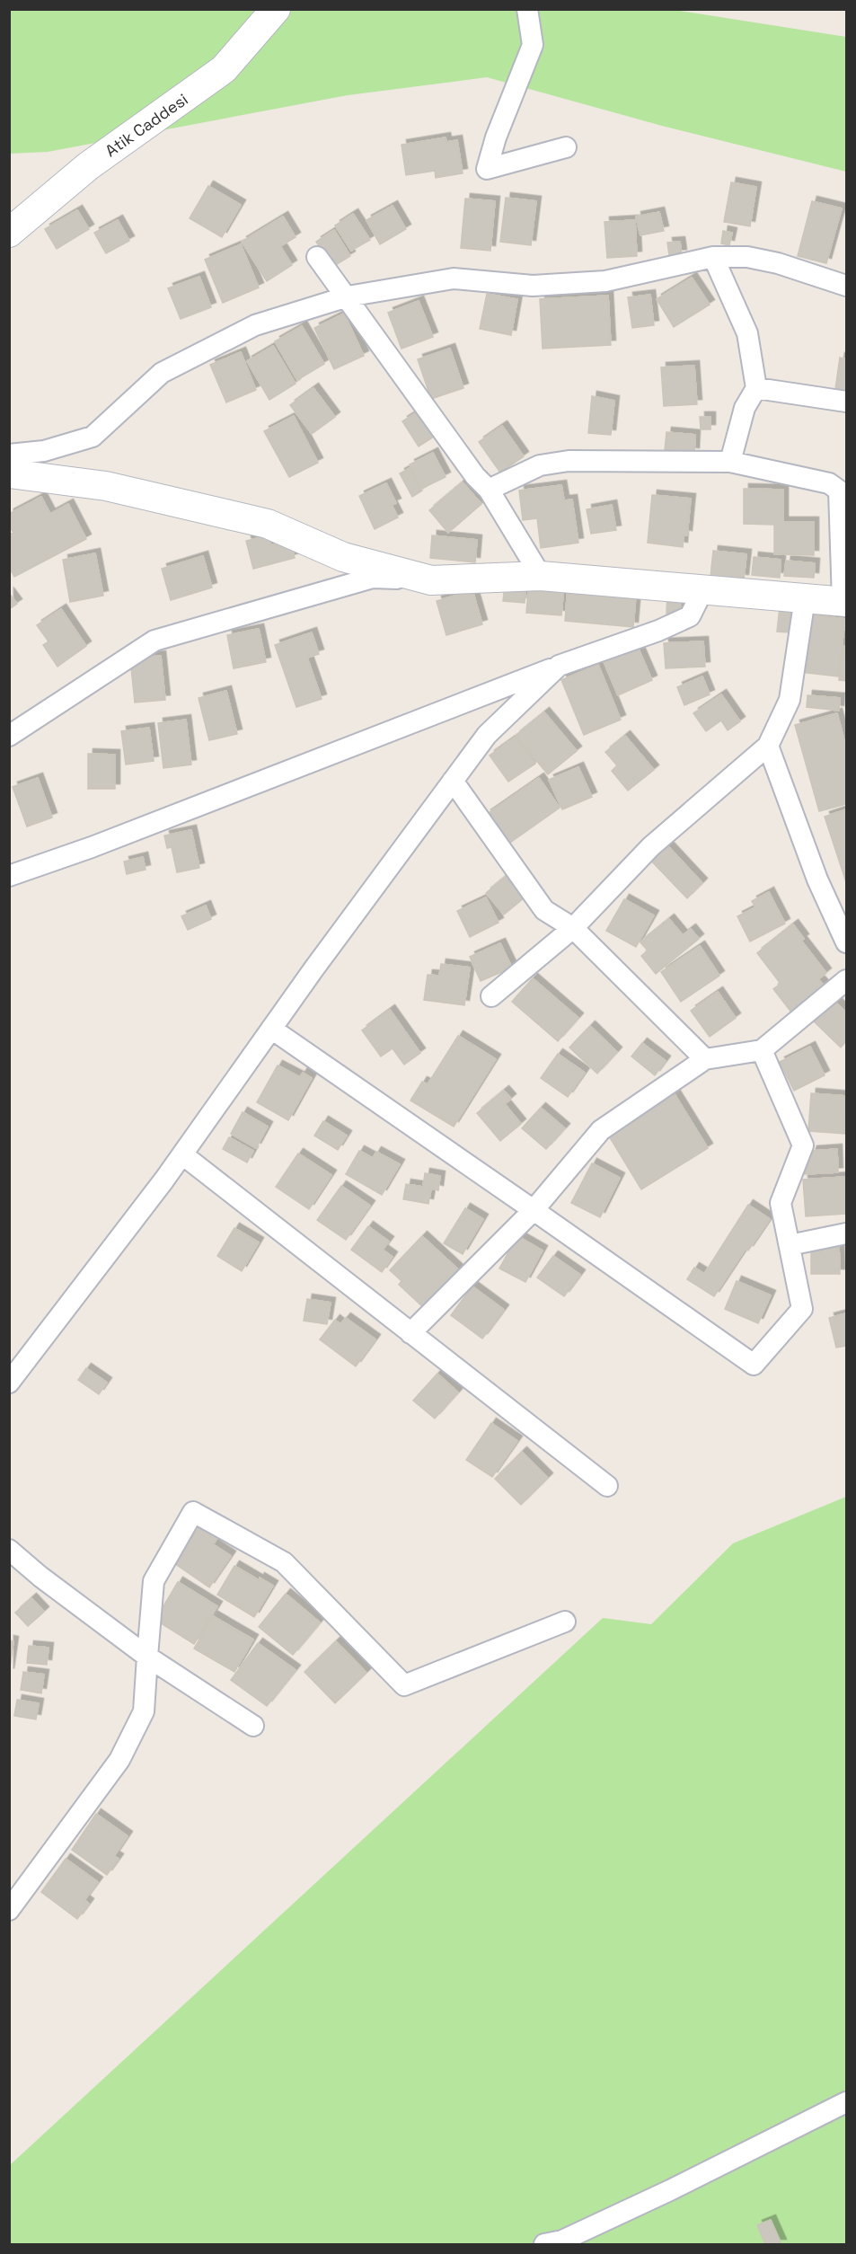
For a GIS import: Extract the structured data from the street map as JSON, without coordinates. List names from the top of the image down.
{
  "streets": {
    "street": ["Atik Caddesi"]
  }
}
